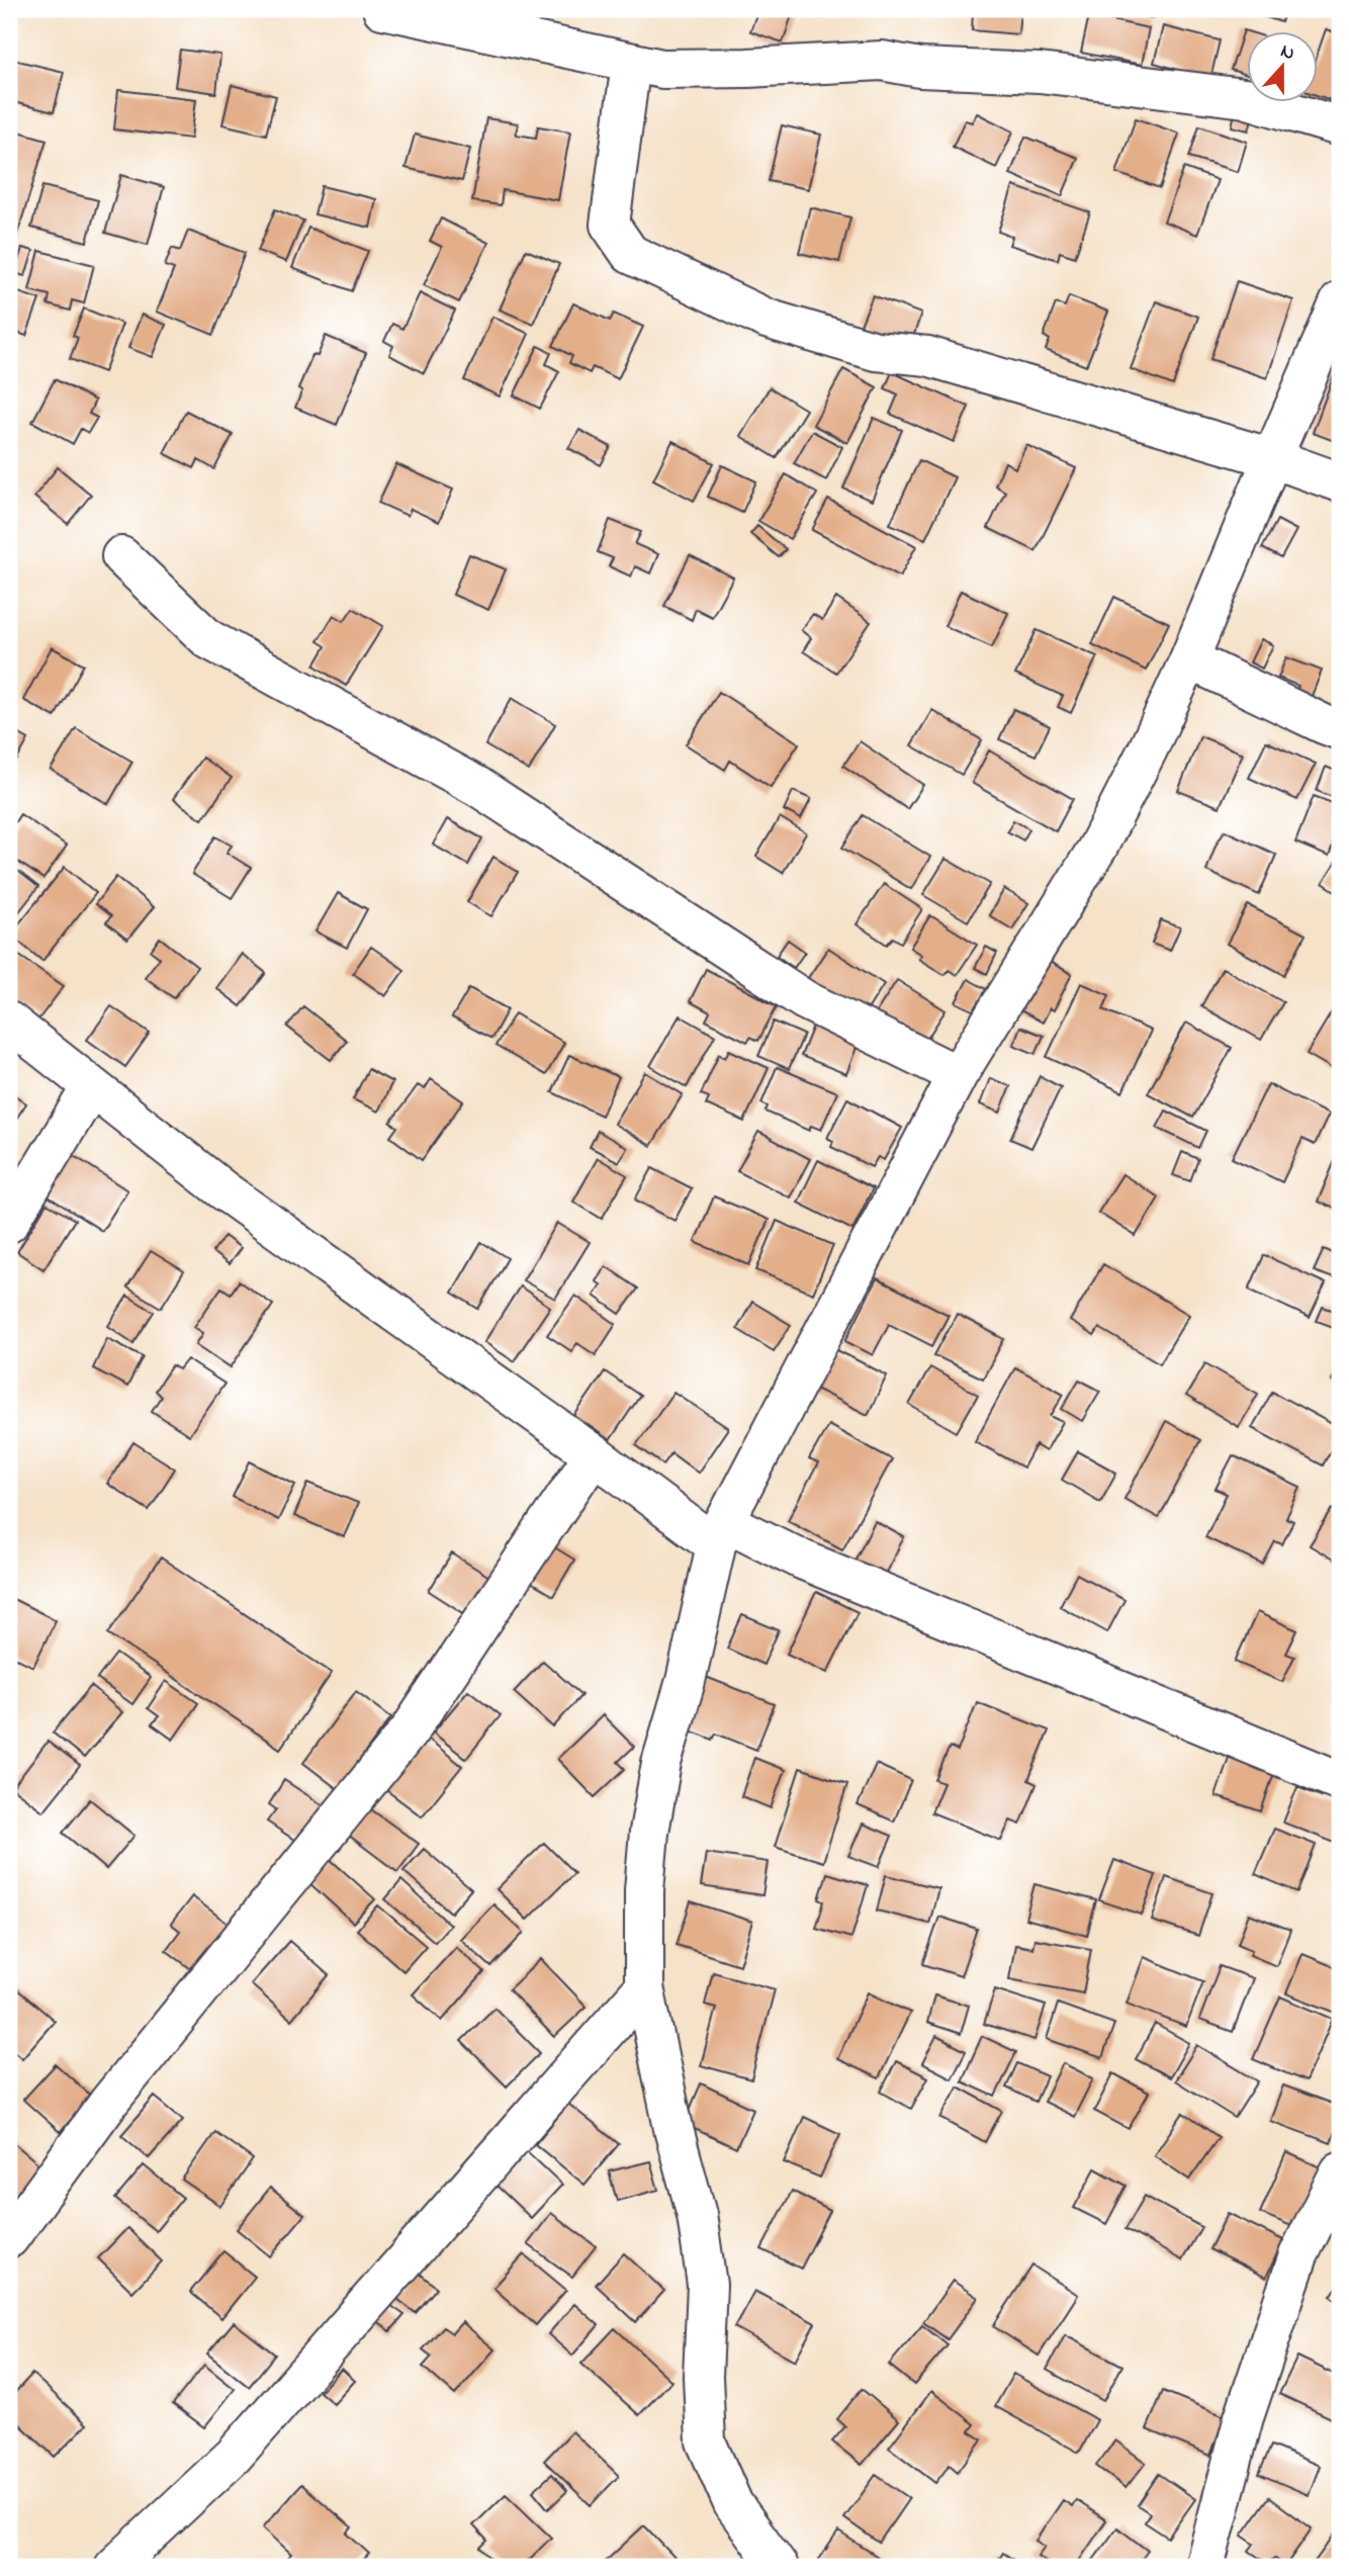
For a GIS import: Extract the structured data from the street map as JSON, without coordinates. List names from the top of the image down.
{
  "north": "top"
}
